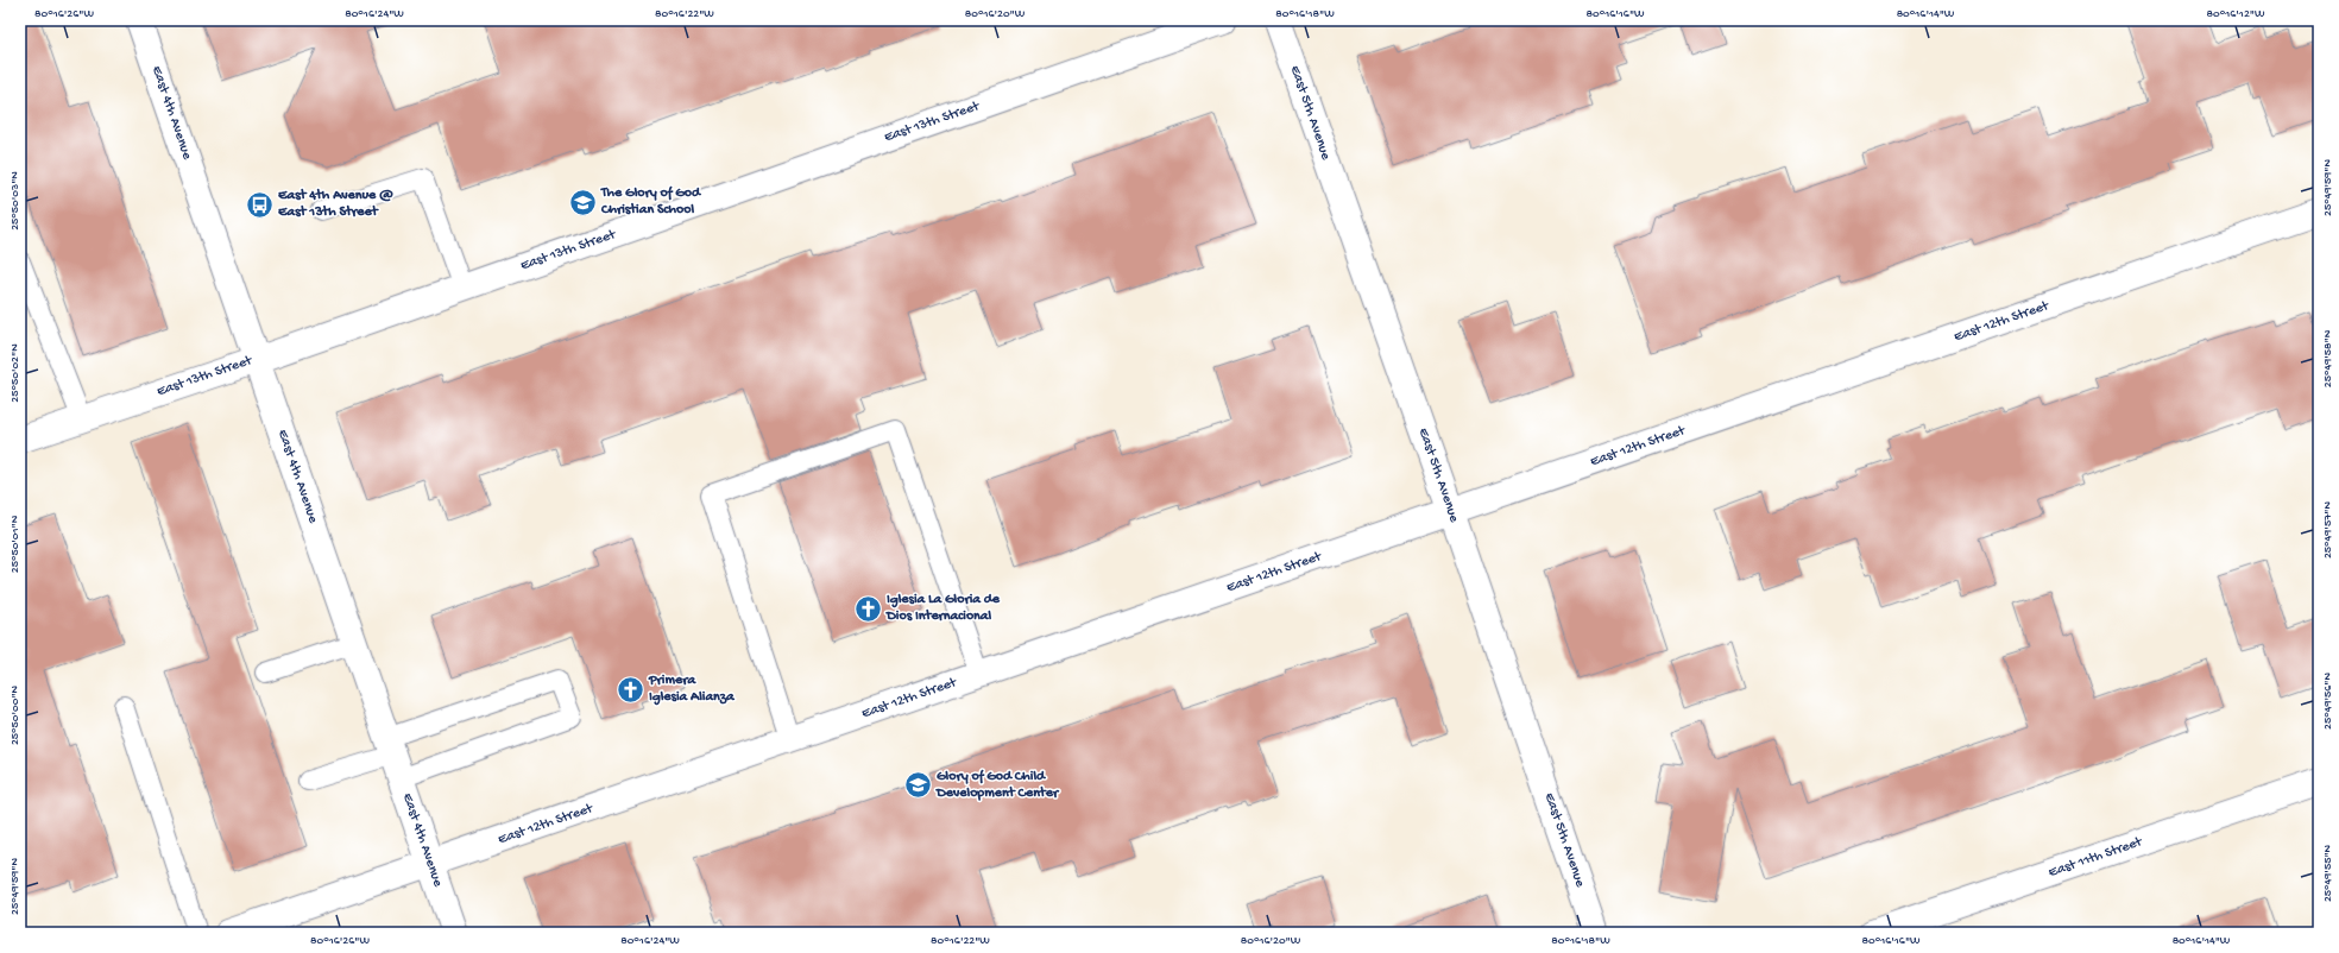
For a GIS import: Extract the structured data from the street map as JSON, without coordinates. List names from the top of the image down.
{
  "streets": {
    "street": [
      "East 4th Avenue",
      "East 5th Avenue",
      "East 13th Street",
      "East 12th Street",
      "East 11th Street"
    ]
  },
  "crossings": [
    ["East 4th Avenue", "East 13th Street"],
    ["East 4th Avenue", "East 12th Street"],
    ["East 5th Avenue", "East 12th Street"]
  ],
  "places": {
    "school or university": ["The Glory of God Christian School", "Glory of God Child Development Center"],
    "bus stop": ["East 4th Avenue @ East 13th Street"],
    "church": ["Iglesia La Gloria de Dios Internacional", "Primera Iglesia Alianza"]
  },
  "coordinates": [
    "80°16'26\"W",
    "80°16'24\"W",
    "80°16'22\"W",
    "80°16'20\"W",
    "80°16'18\"W",
    "80°16'16\"W",
    "80°16'14\"W",
    "80°16'12\"W",
    "25°49'59\"N",
    "25°50'03\"N",
    "25°49'58\"N",
    "25°50'02\"N",
    "25°49'57\"N",
    "25°50'01\"N",
    "25°49'56\"N",
    "25°50'00\"N",
    "25°49'55\"N"
  ]
}
